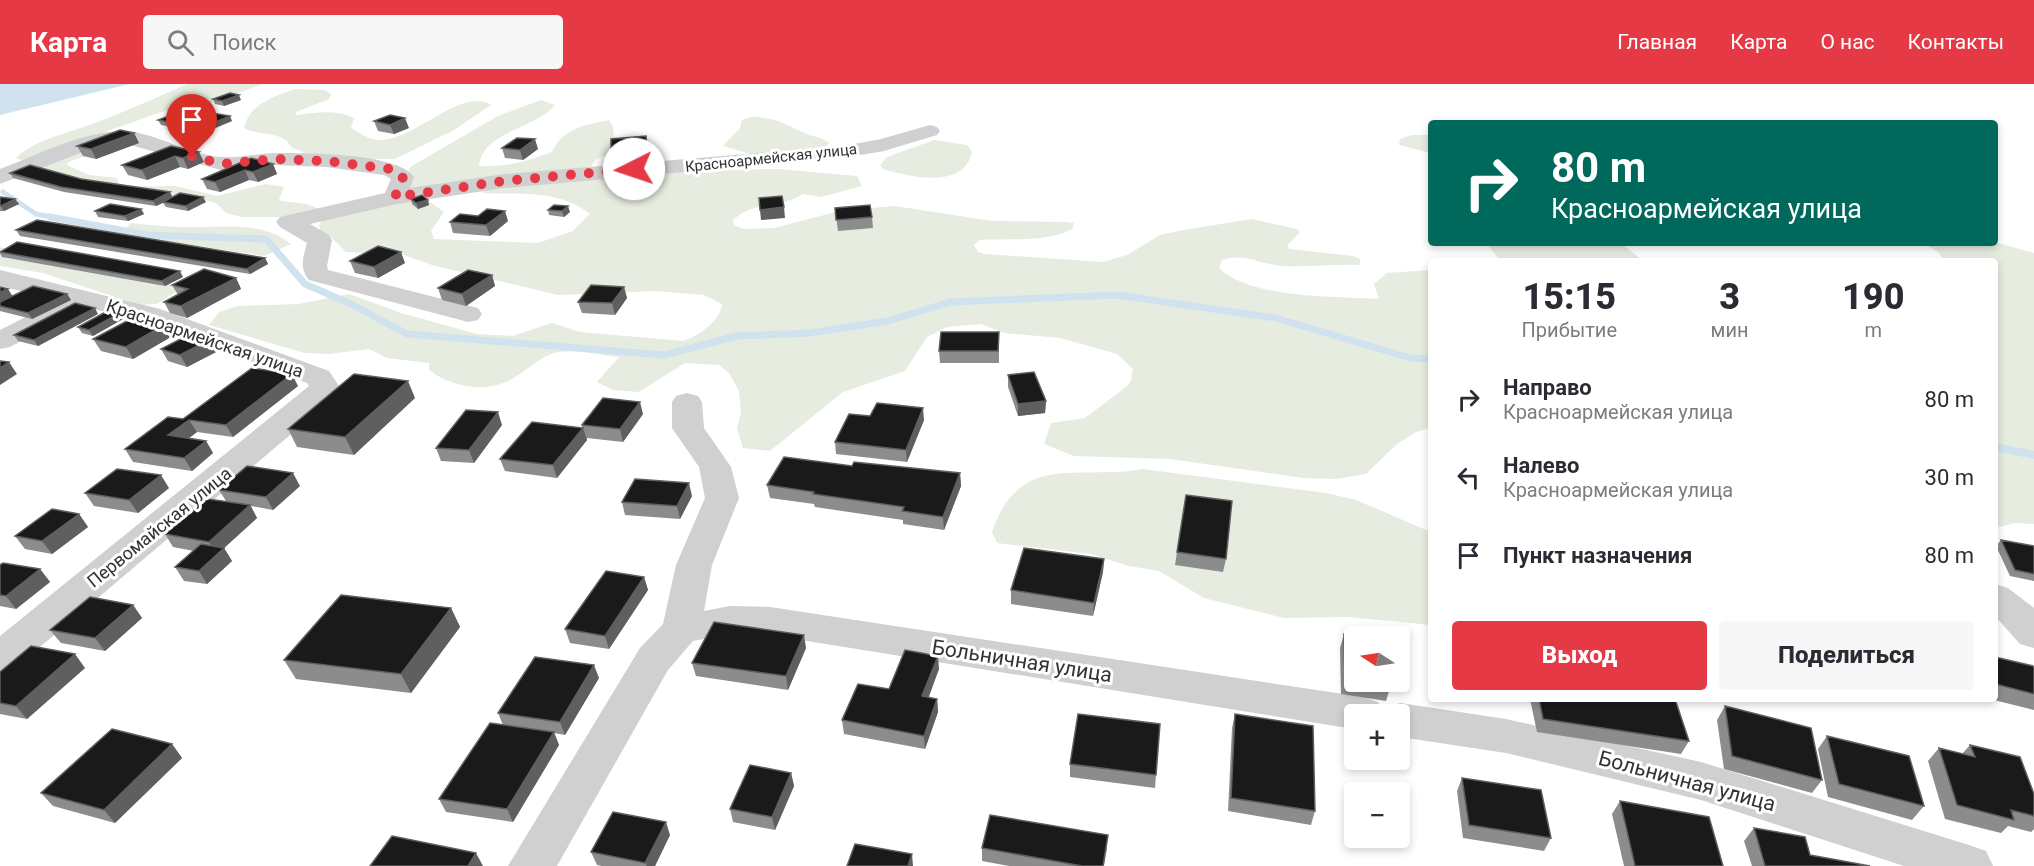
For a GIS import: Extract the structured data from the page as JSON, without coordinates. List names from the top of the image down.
{
  "streets": {
    "street": ["Красноармейская улица", "Первомайская улица", "Больничная улица"]
  },
  "crossings": [
    ["Красноармейская улица", "Первомайская улица"]
  ],
  "north": "left",
  "page": {
    "header": "Карта",
    "search": "Поиск",
    "nav": [
      "Главная",
      "Карта",
      "О нас",
      "Контакты"
    ],
    "turn": ["80 m", "Красноармейская улица"],
    "eta": [
      "15:15",
      "Прибытие",
      "3",
      "мин",
      "190",
      "m"
    ],
    "list": [
      {
        "name": "Направо",
        "note": "Красноармейская улица",
        "value": "80 m"
      },
      {
        "name": "Налево",
        "note": "Красноармейская улица",
        "value": "30 m"
      },
      {
        "name": "Пункт назначения",
        "value": "80 m"
      }
    ],
    "buttons": ["Выход", "Поделиться"],
    "map_buttons": ["+", "−"]
  }
}
